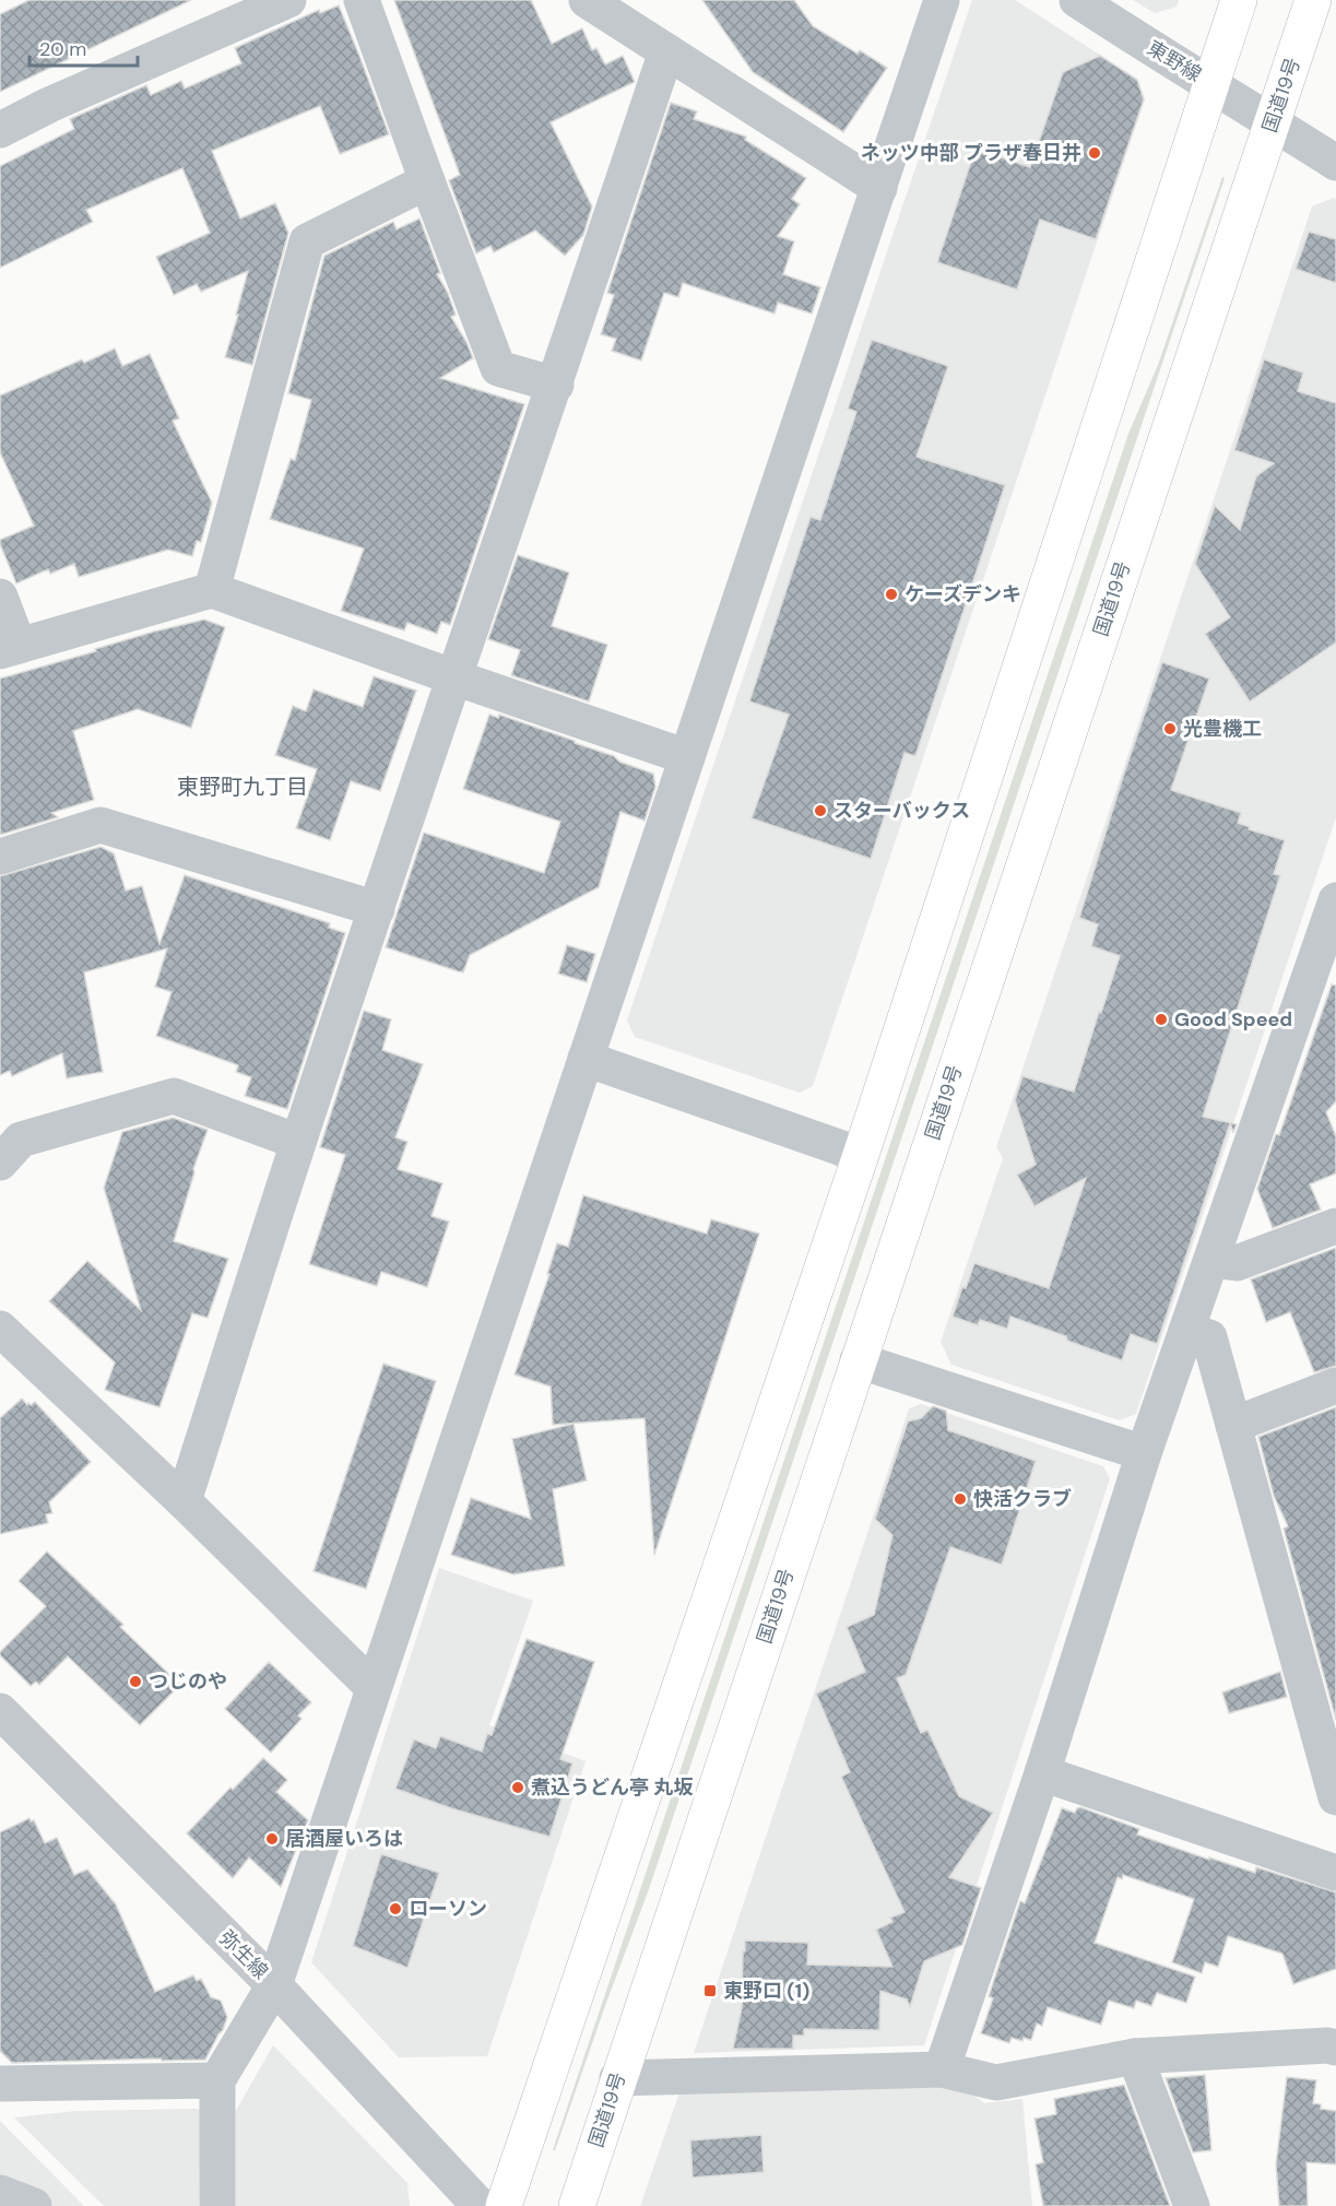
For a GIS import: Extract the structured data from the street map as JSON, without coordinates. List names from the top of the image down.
{
  "streets": {
    "highway": ["国道19号"],
    "street": ["東野線", "弥生線"]
  },
  "crossings": [
    ["東野線", "国道19号"]
  ],
  "districts": ["東野町九丁目"],
  "places": {
    "other": [
      "ネッツ中部 プラザ春日井",
      "ケーズデンキ",
      "光豊機工",
      "スターバックス",
      "Good Speed",
      "快活クラブ",
      "つじのや",
      "煮込うどん亭 丸坂",
      "居酒屋いろは",
      "ローソン"
    ],
    "transit": ["東野口 (1)"]
  },
  "scale_bar": "20 m"
}
